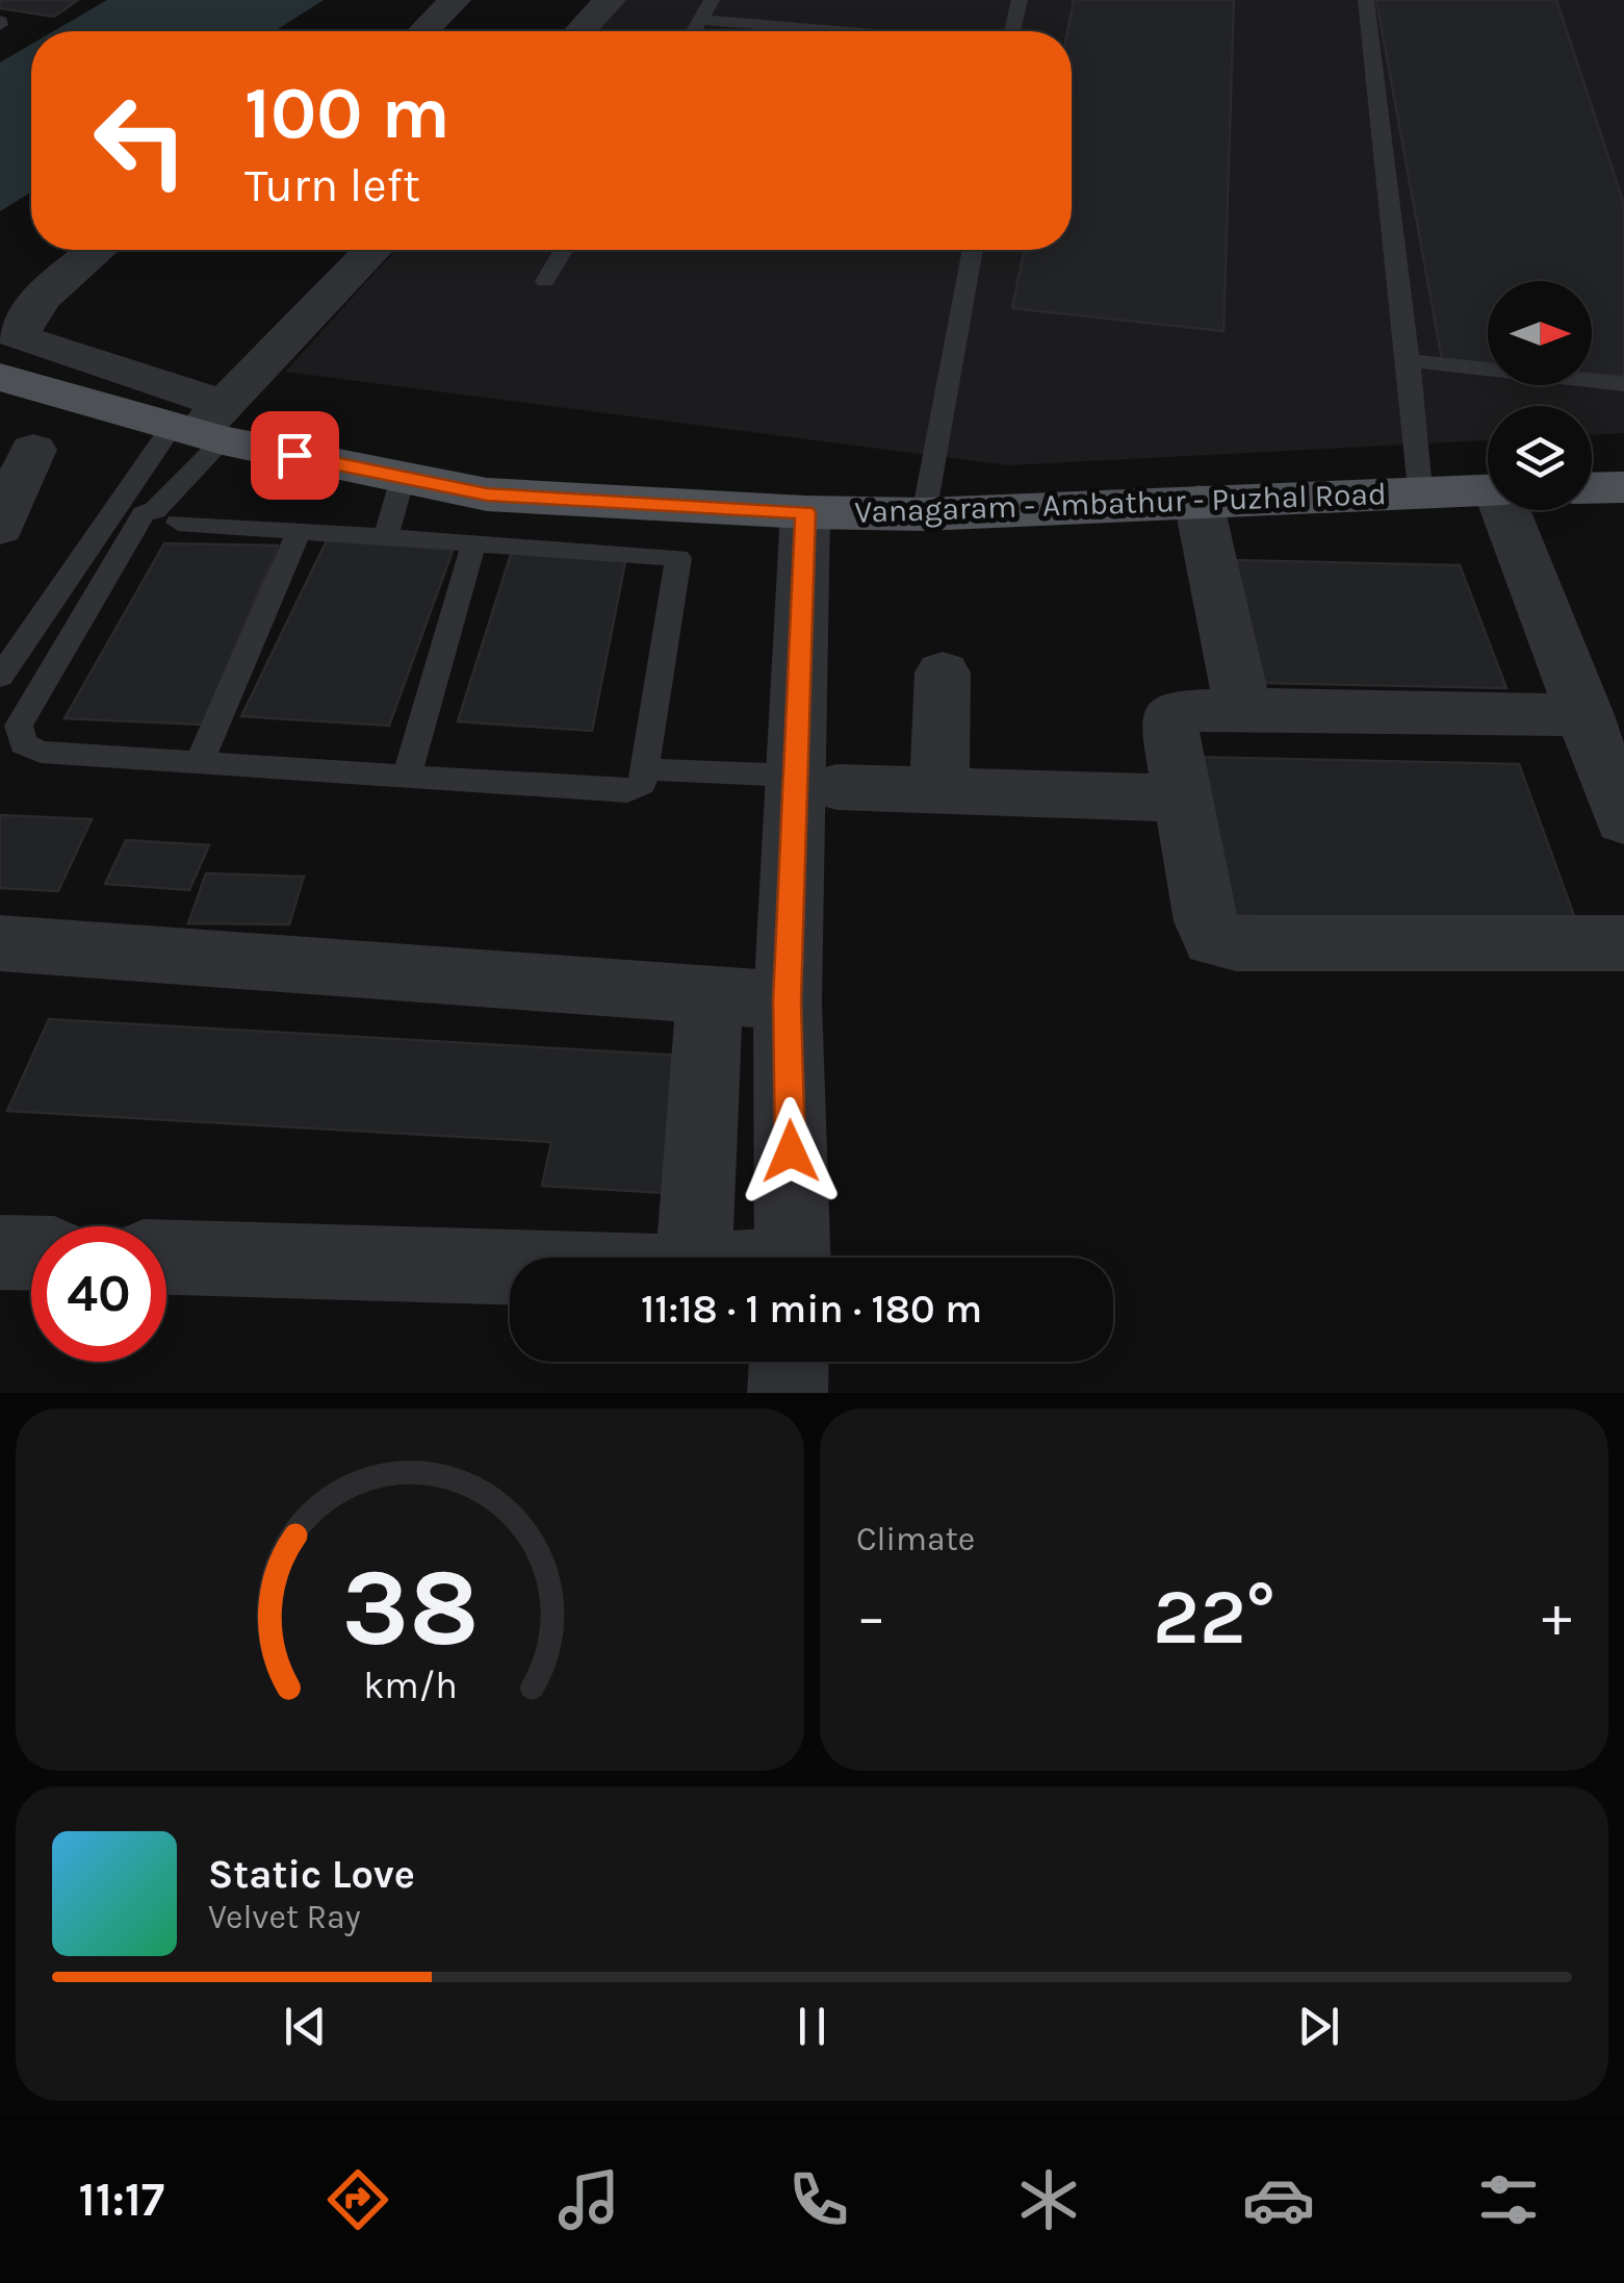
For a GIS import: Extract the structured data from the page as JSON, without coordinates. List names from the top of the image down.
{
  "streets": {
    "main road": ["Vanagaram - Ambathur - Puzhal Road"]
  },
  "north": "right",
  "page": {
    "turn": ["100 m", "Turn left"],
    "limit": "40",
    "trip": "11:18 · 1 min · 180 m",
    "tile": "Climate",
    "heat": ["−", "22°", "+"],
    "song": ["Static Love", "Velvet Ray"],
    "tabs": "11:17",
    "gauge": ["38", "km/h"]
  }
}
